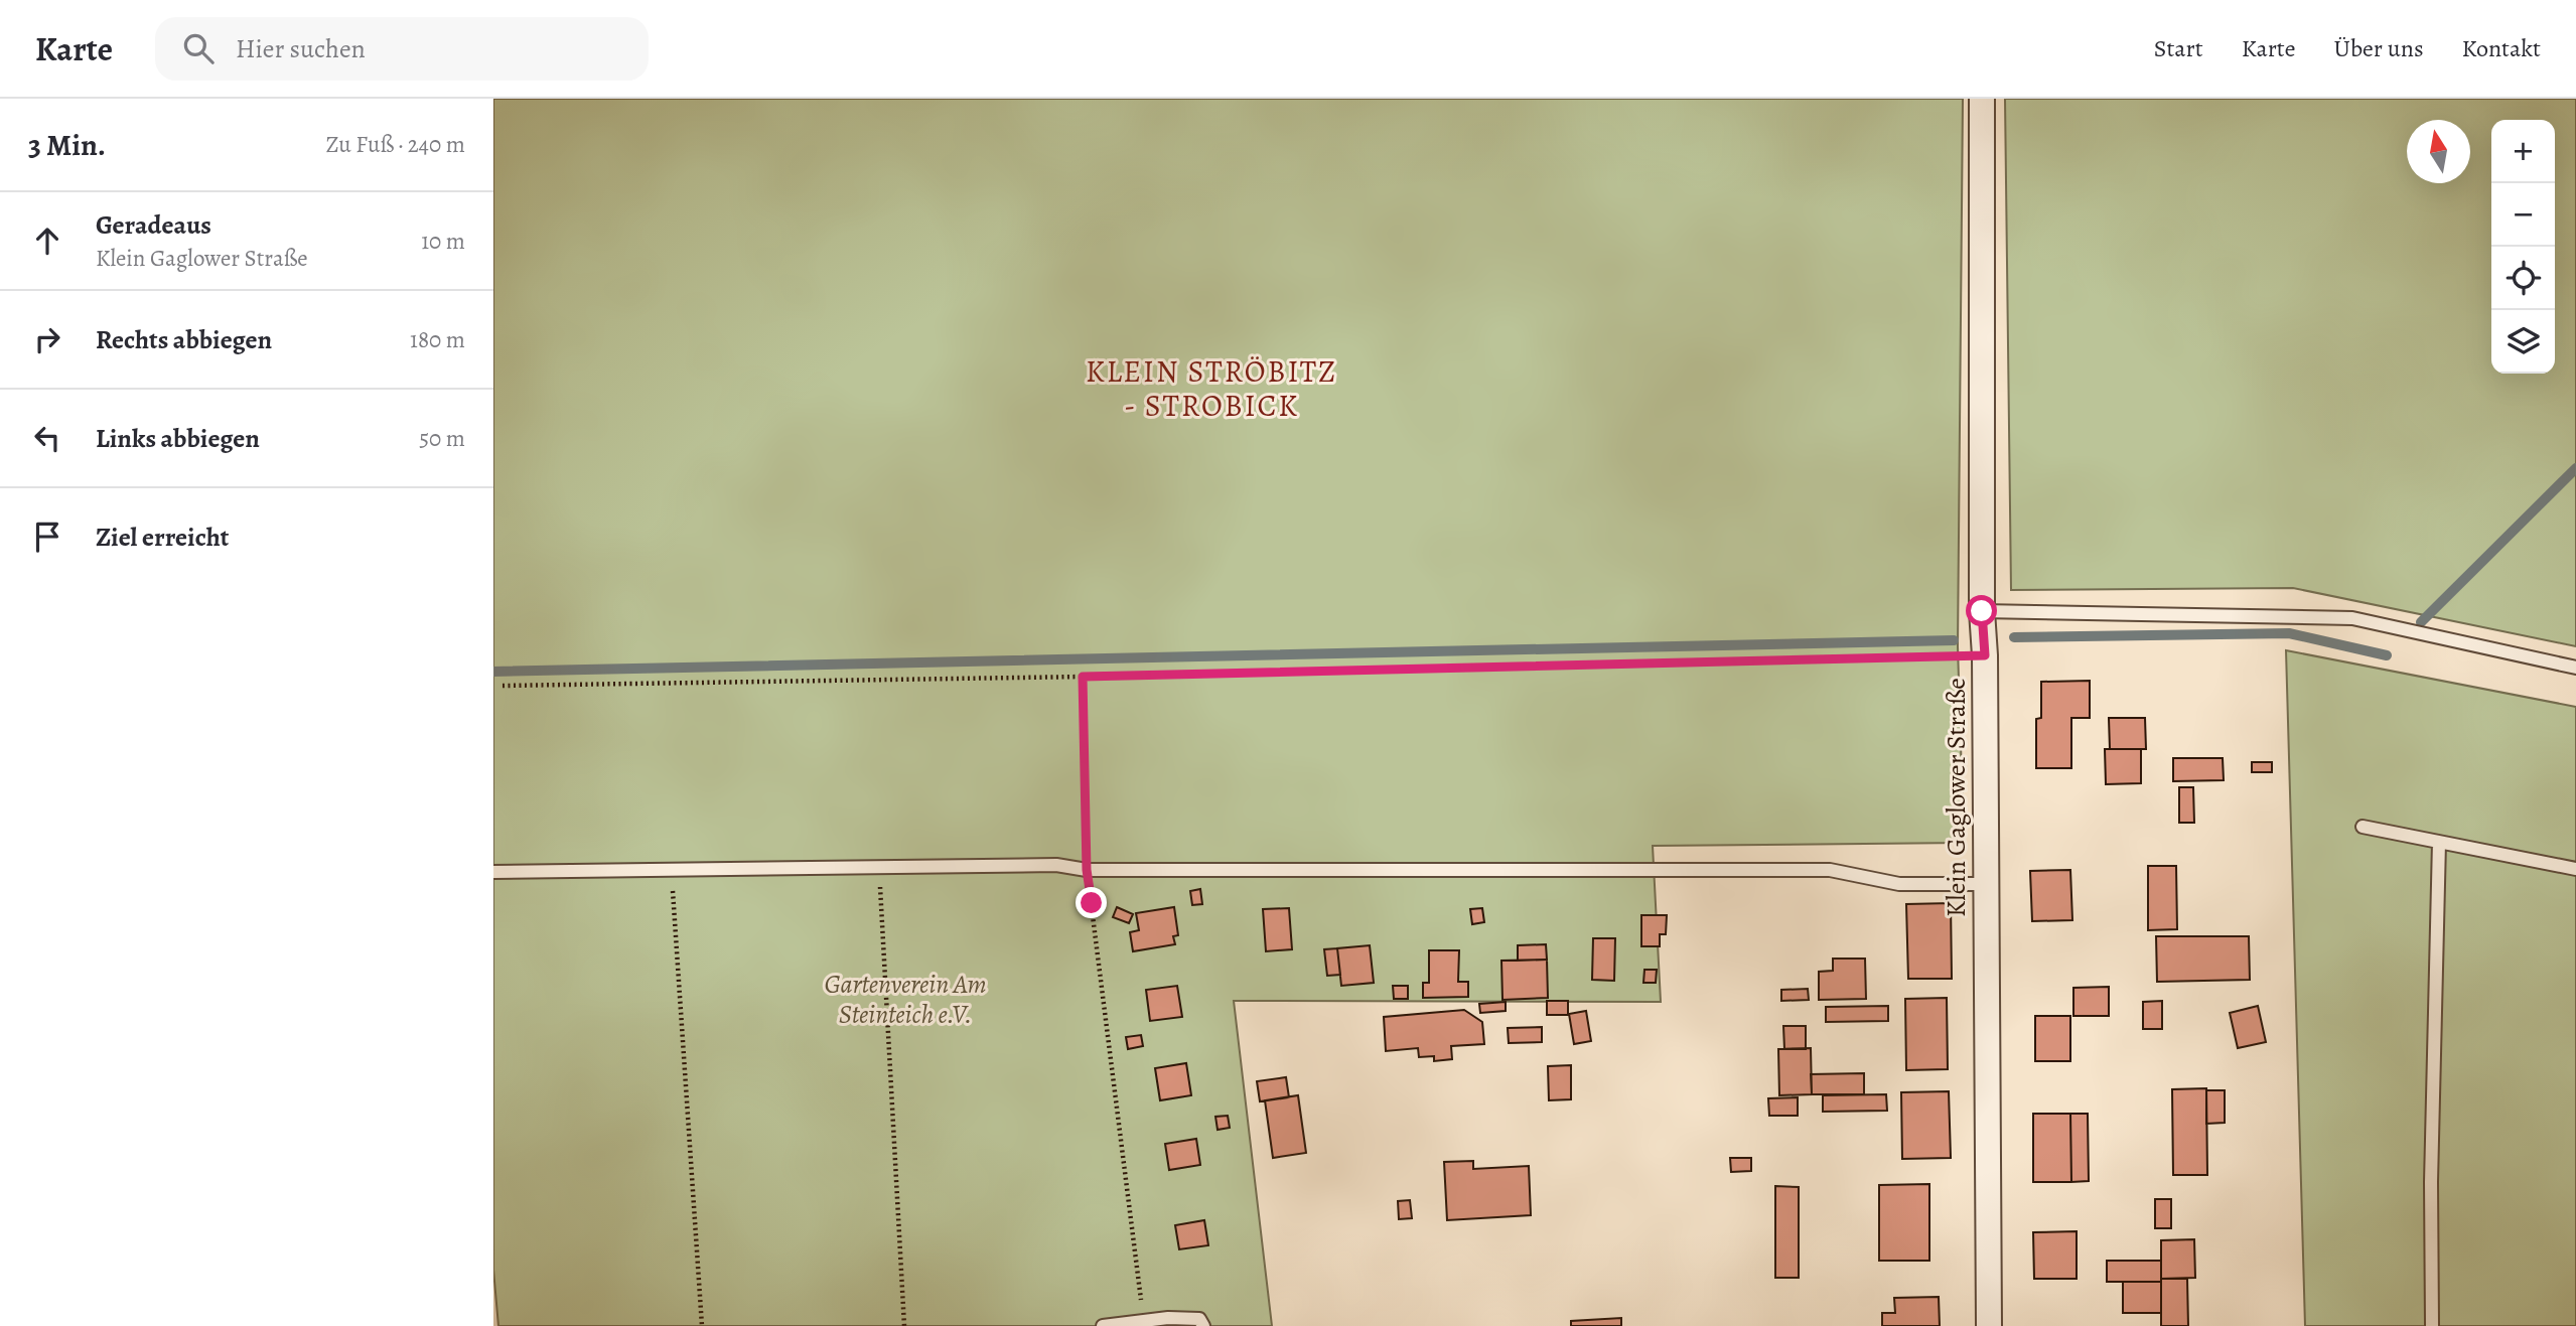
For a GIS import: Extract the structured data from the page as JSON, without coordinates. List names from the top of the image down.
{
  "streets": {
    "street": ["Klein Gaglower Straße"]
  },
  "districts": ["KLEIN STRÖBITZ - STROBICK"],
  "parks": ["Gartenverein Am Steinteich e.V."],
  "north": "top",
  "page": {
    "header": "Karte",
    "search": "Hier suchen",
    "nav": [
      "Start",
      "Karte",
      "Über uns",
      "Kontakt"
    ],
    "heading": ["3 Min.", "Zu Fuß · 240 m"],
    "map_buttons": ["+", "−"],
    "list": [
      ["Geradeaus", "Klein Gaglower Straße", "10 m"],
      ["Rechts abbiegen", "180 m"],
      ["Links abbiegen", "50 m"],
      "Ziel erreicht"
    ]
  }
}
